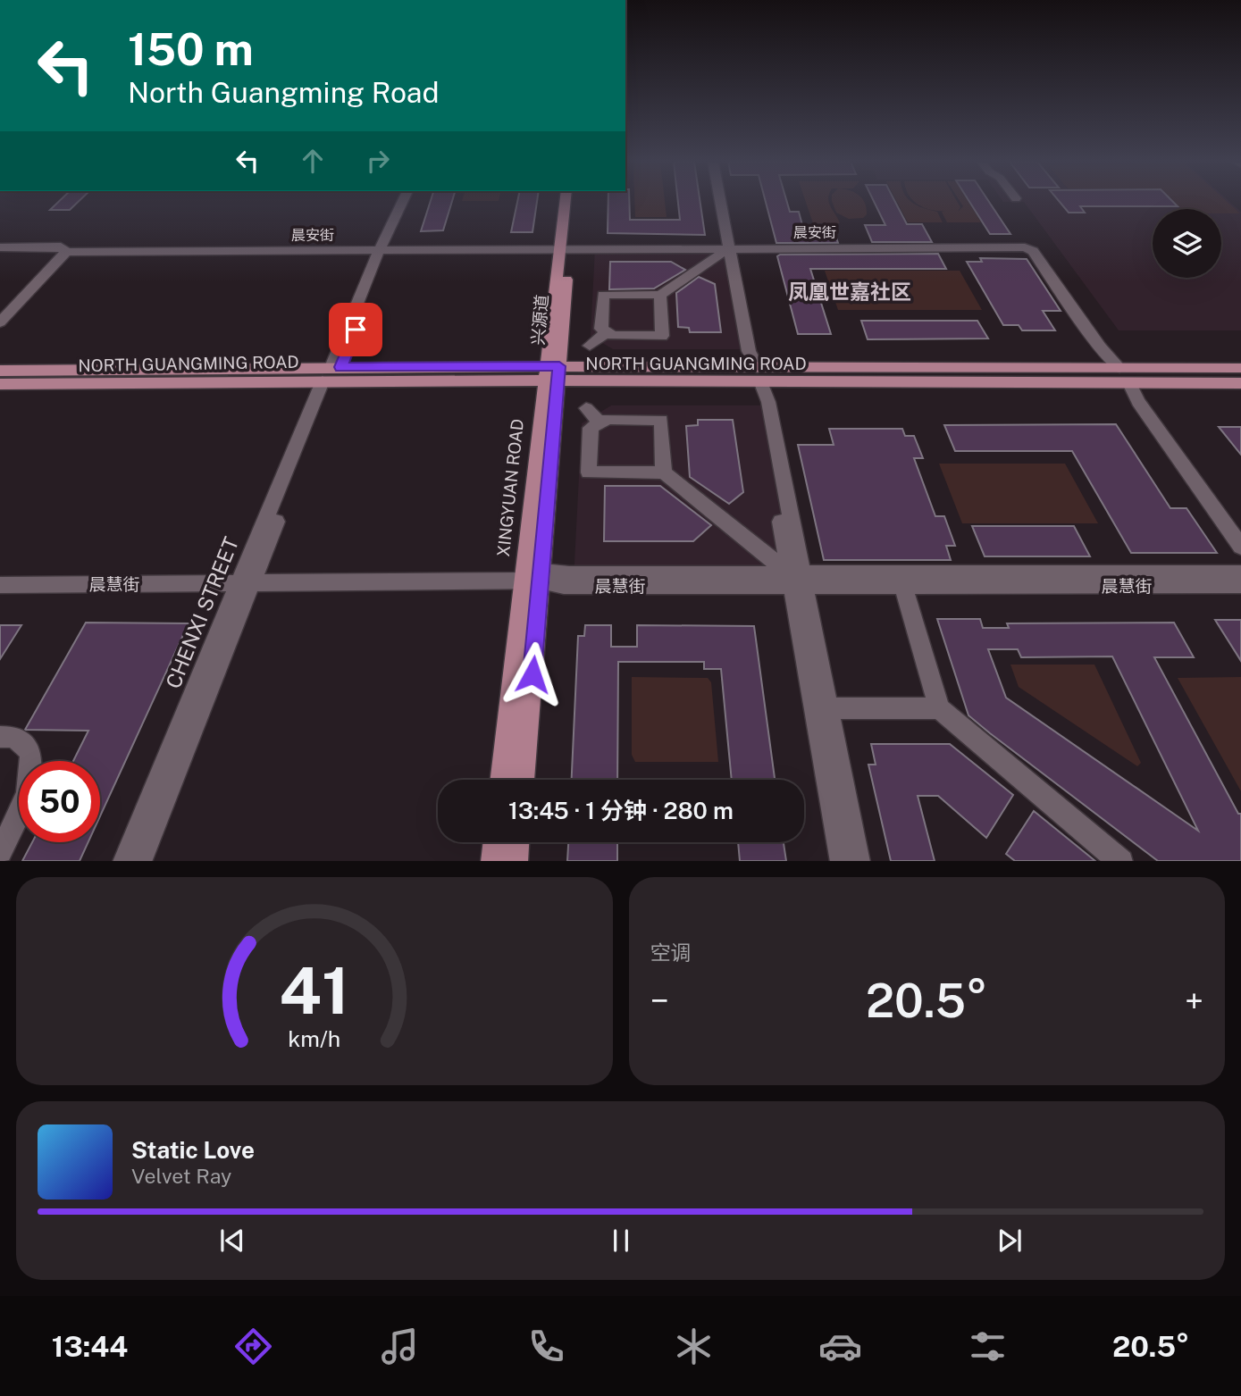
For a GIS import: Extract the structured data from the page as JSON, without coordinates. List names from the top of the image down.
{
  "streets": {
    "main road": ["兴源道", "NORTH GUANGMING ROAD", "XINGYUAN ROAD"],
    "street": ["晨安街", "晨慧街", "CHENXI STREET"]
  },
  "crossings": [
    ["晨安街", "兴源道"],
    ["晨安街", "NORTH GUANGMING ROAD"],
    ["晨安街", "CHENXI STREET"],
    ["兴源道", "NORTH GUANGMING ROAD"],
    ["兴源道", "XINGYUAN ROAD"],
    ["兴源道", "晨慧街"],
    ["NORTH GUANGMING ROAD", "CHENXI STREET"],
    ["XINGYUAN ROAD", "晨慧街"],
    ["晨慧街", "CHENXI STREET"]
  ],
  "districts": ["凤凰世嘉社区"],
  "page": {
    "turn": ["150 m", "North Guangming Road"],
    "limit": "50",
    "trip": "13:45 · 1 分钟 · 280 m",
    "tile": "空调",
    "heat": ["−", "20.5°", "+"],
    "song": ["Static Love", "Velvet Ray"],
    "tabs": ["13:44", "20.5°"],
    "gauge": ["41", "km/h"]
  }
}
